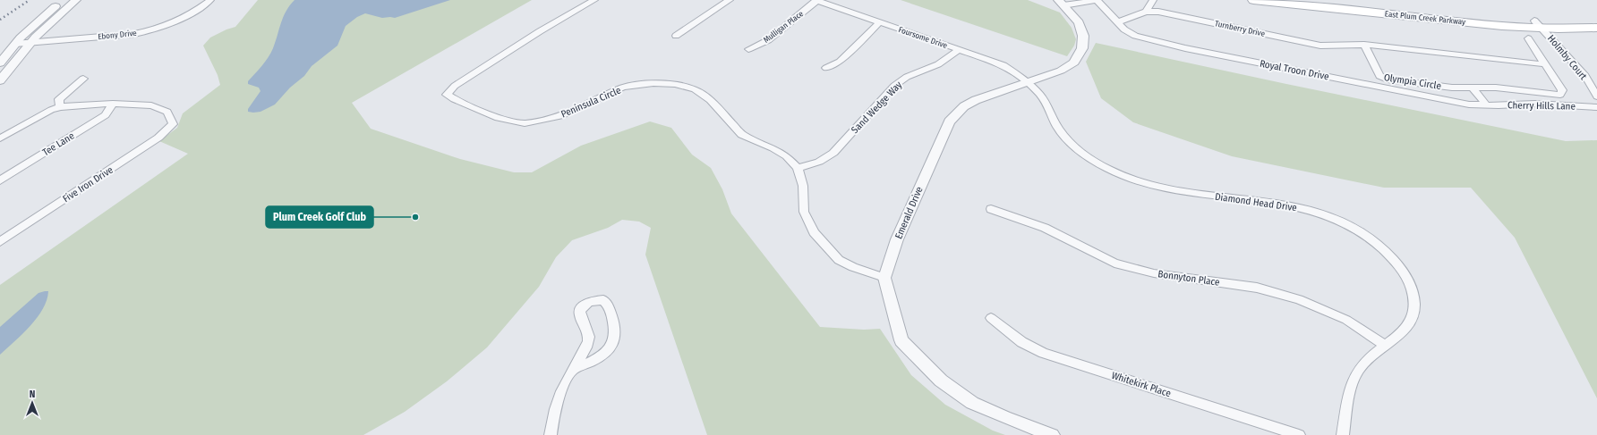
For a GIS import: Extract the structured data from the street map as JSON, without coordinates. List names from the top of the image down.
{
  "streets": {
    "main road": ["East Plum Creek Parkway"],
    "street": [
      "Mulligan Place",
      "Turnberry Drive",
      "Ebony Drive",
      "Foursome Drive",
      "Holmby Court",
      "Royal Troon Drive",
      "Olympia Circle",
      "Peninsula Circle",
      "Cherry Hills Lane",
      "Sand Wedge Way",
      "Tee Lane",
      "Five Iron Drive",
      "Diamond Head Drive",
      "Emerald Drive",
      "Bonnyton Place",
      "Whitekirk Place"
    ]
  },
  "crossings": [
    ["East Plum Creek Parkway", "Holmby Court"],
    ["Mulligan Place", "Foursome Drive"],
    ["Turnberry Drive", "Royal Troon Drive"],
    ["Turnberry Drive", "Olympia Circle"],
    ["Foursome Drive", "Sand Wedge Way"],
    ["Foursome Drive", "Diamond Head Drive"],
    ["Foursome Drive", "Emerald Drive"],
    ["Royal Troon Drive", "Cherry Hills Lane"],
    ["Peninsula Circle", "Sand Wedge Way"],
    ["Peninsula Circle", "Emerald Drive"],
    ["Tee Lane", "Five Iron Drive"],
    ["Diamond Head Drive", "Emerald Drive"],
    ["Diamond Head Drive", "Bonnyton Place"]
  ],
  "places": ["Plum Creek Golf Club"],
  "north": "top"
}
